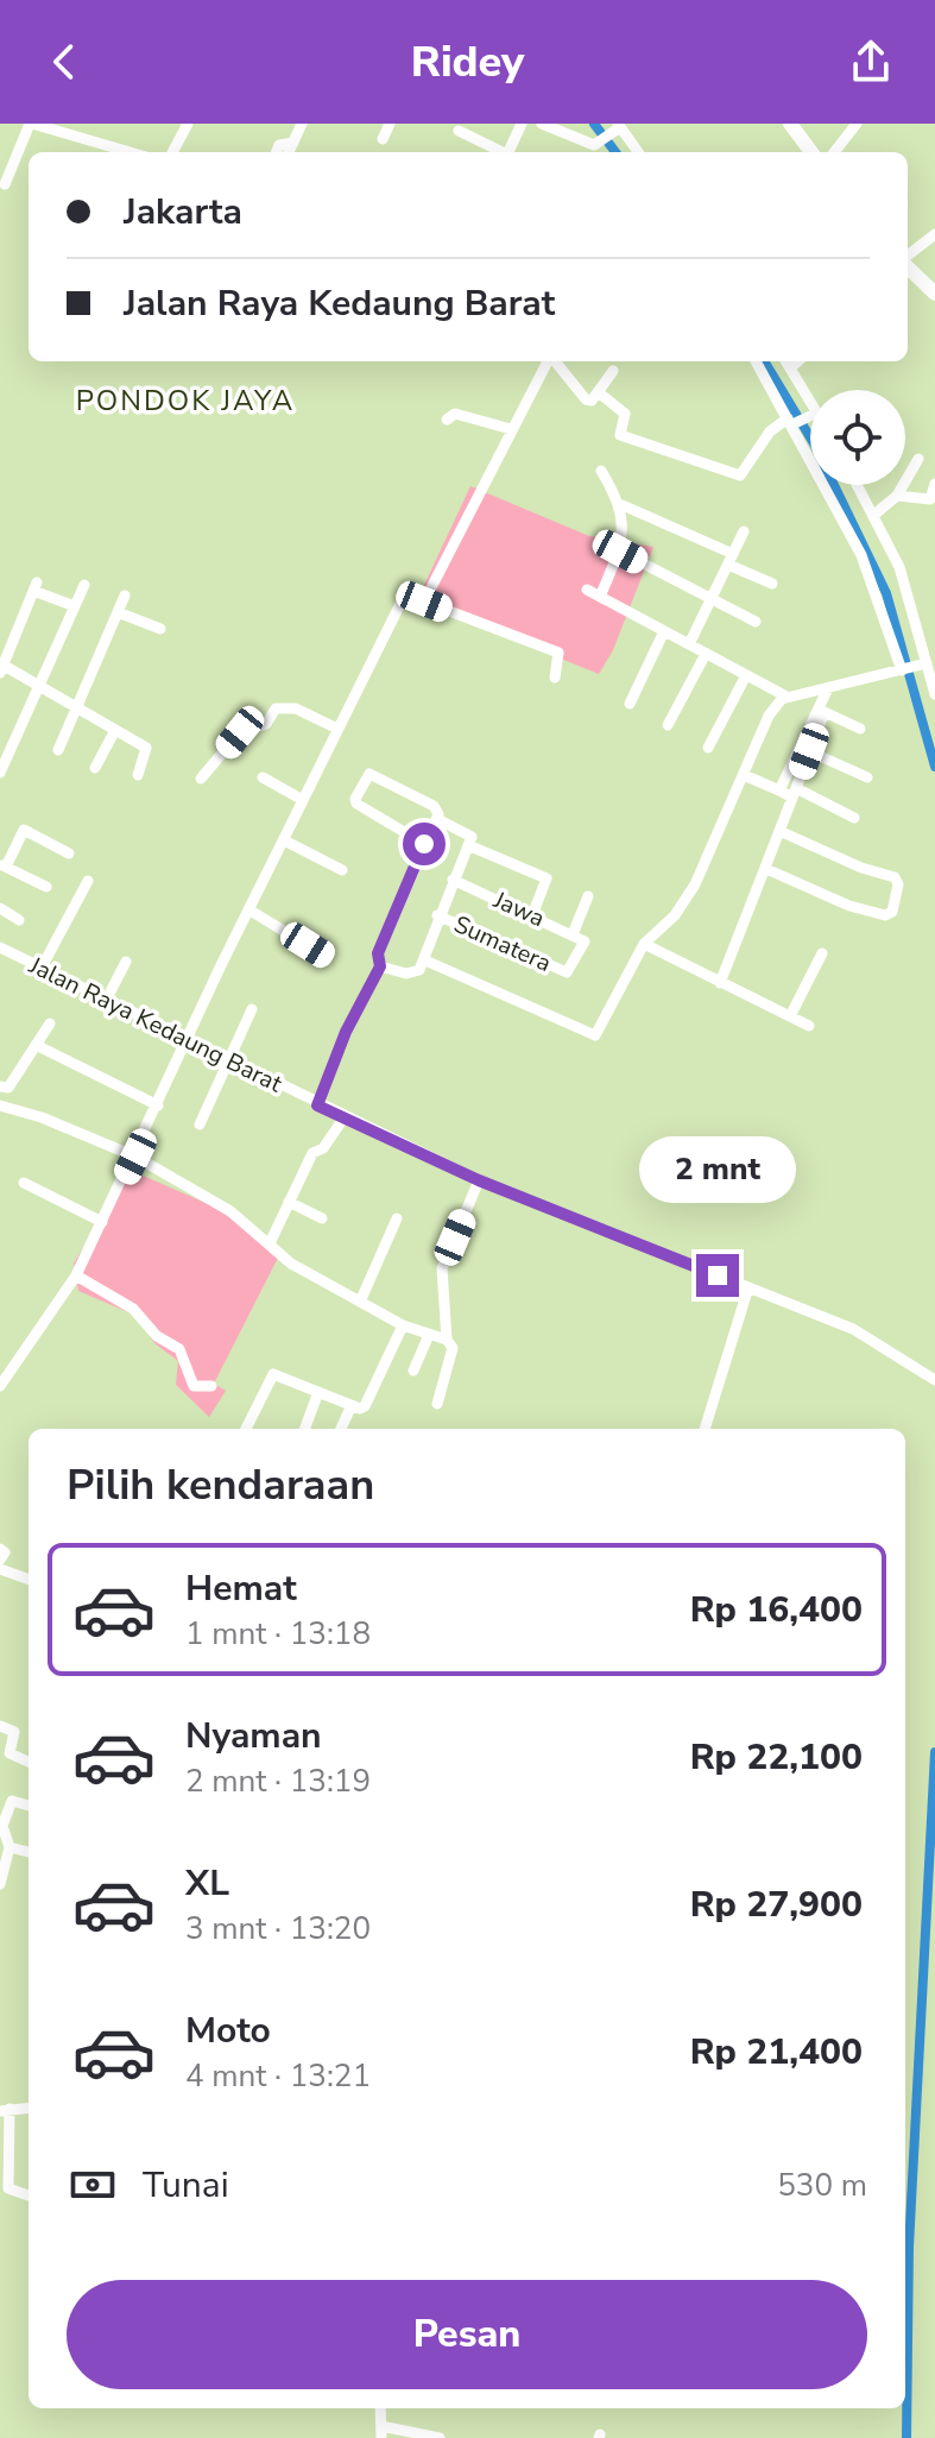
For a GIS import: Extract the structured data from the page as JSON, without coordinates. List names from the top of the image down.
{
  "streets": {
    "street": ["Jawa", "Sumatera", "Jalan Raya Kedaung Barat"]
  },
  "crossings": [
    ["Jawa", "Sumatera"]
  ],
  "districts": ["PONDOK JAYA"],
  "page": {
    "header": "Ridey",
    "banner": ["Jakarta", "Jalan Raya Kedaung Barat"],
    "bubble": "2 mnt",
    "heading": "Pilih kendaraan",
    "list": [
      {
        "name": "Hemat",
        "note": "1 mnt · 13:18",
        "value": "Rp 16,400"
      },
      {
        "name": "Nyaman",
        "note": "2 mnt · 13:19",
        "value": "Rp 22,100"
      },
      {
        "name": "XL",
        "note": "3 mnt · 13:20",
        "value": "Rp 27,900"
      },
      {
        "name": "Moto",
        "note": "4 mnt · 13:21",
        "value": "Rp 21,400"
      }
    ],
    "pay": ["Tunai", "530 m"],
    "buttons": "Pesan"
  }
}
